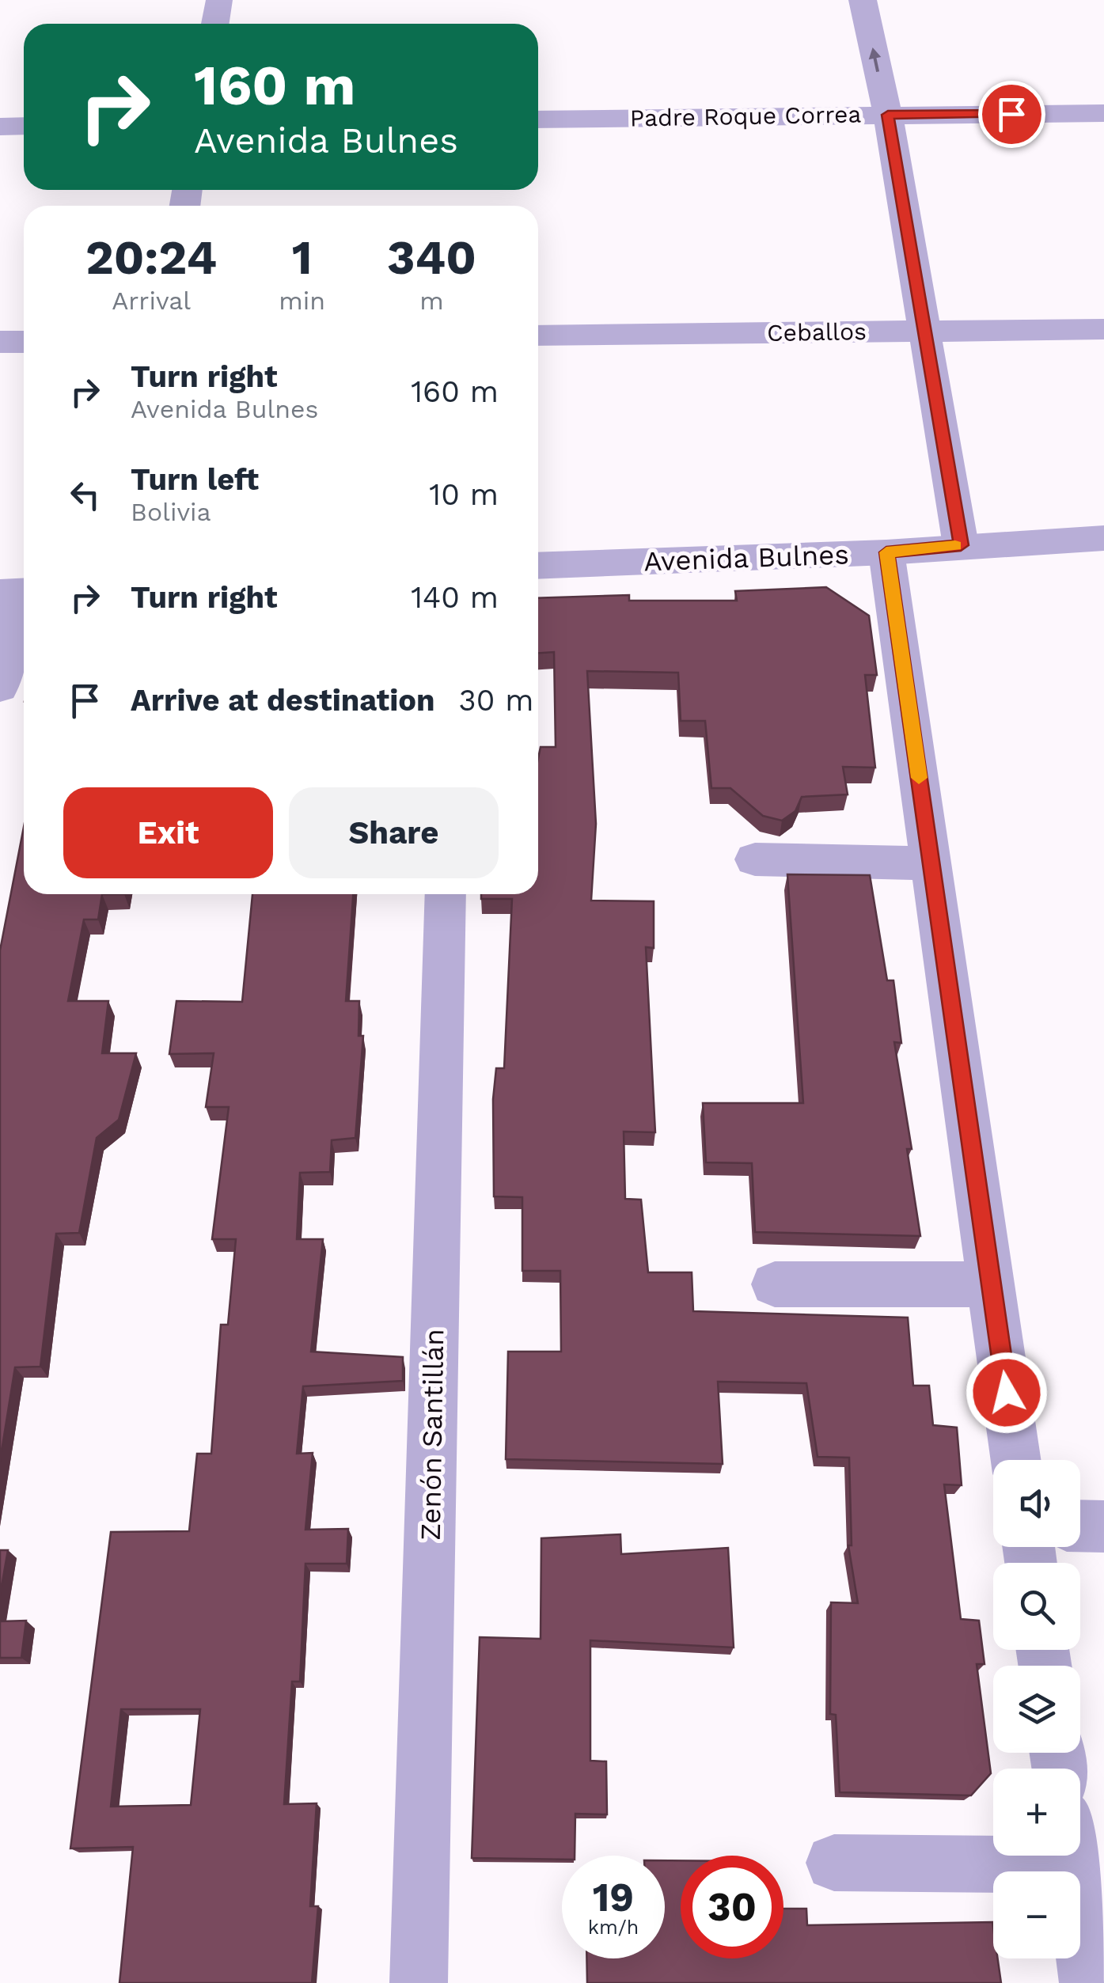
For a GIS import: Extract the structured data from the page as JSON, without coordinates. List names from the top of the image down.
{
  "streets": {
    "street": [
      "Padre Roque Correa",
      "Ceballos",
      "Avenida Bulnes",
      "Zenón Santillán"
    ]
  },
  "page": {
    "turn": ["160 m", "Avenida Bulnes"],
    "eta": [
      "20:24",
      "Arrival",
      "1",
      "min",
      "340",
      "m"
    ],
    "list": [
      {
        "name": "Turn right",
        "note": "Avenida Bulnes",
        "value": "160 m"
      },
      {
        "name": "Turn left",
        "note": "Bolivia",
        "value": "10 m"
      },
      {
        "name": "Turn right",
        "value": "140 m"
      },
      {
        "name": "Arrive at destination",
        "value": "30 m"
      }
    ],
    "buttons": ["Exit", "Share"],
    "map_buttons": ["+", "−"],
    "speed": "19 km/h",
    "limit": "30"
  }
}
